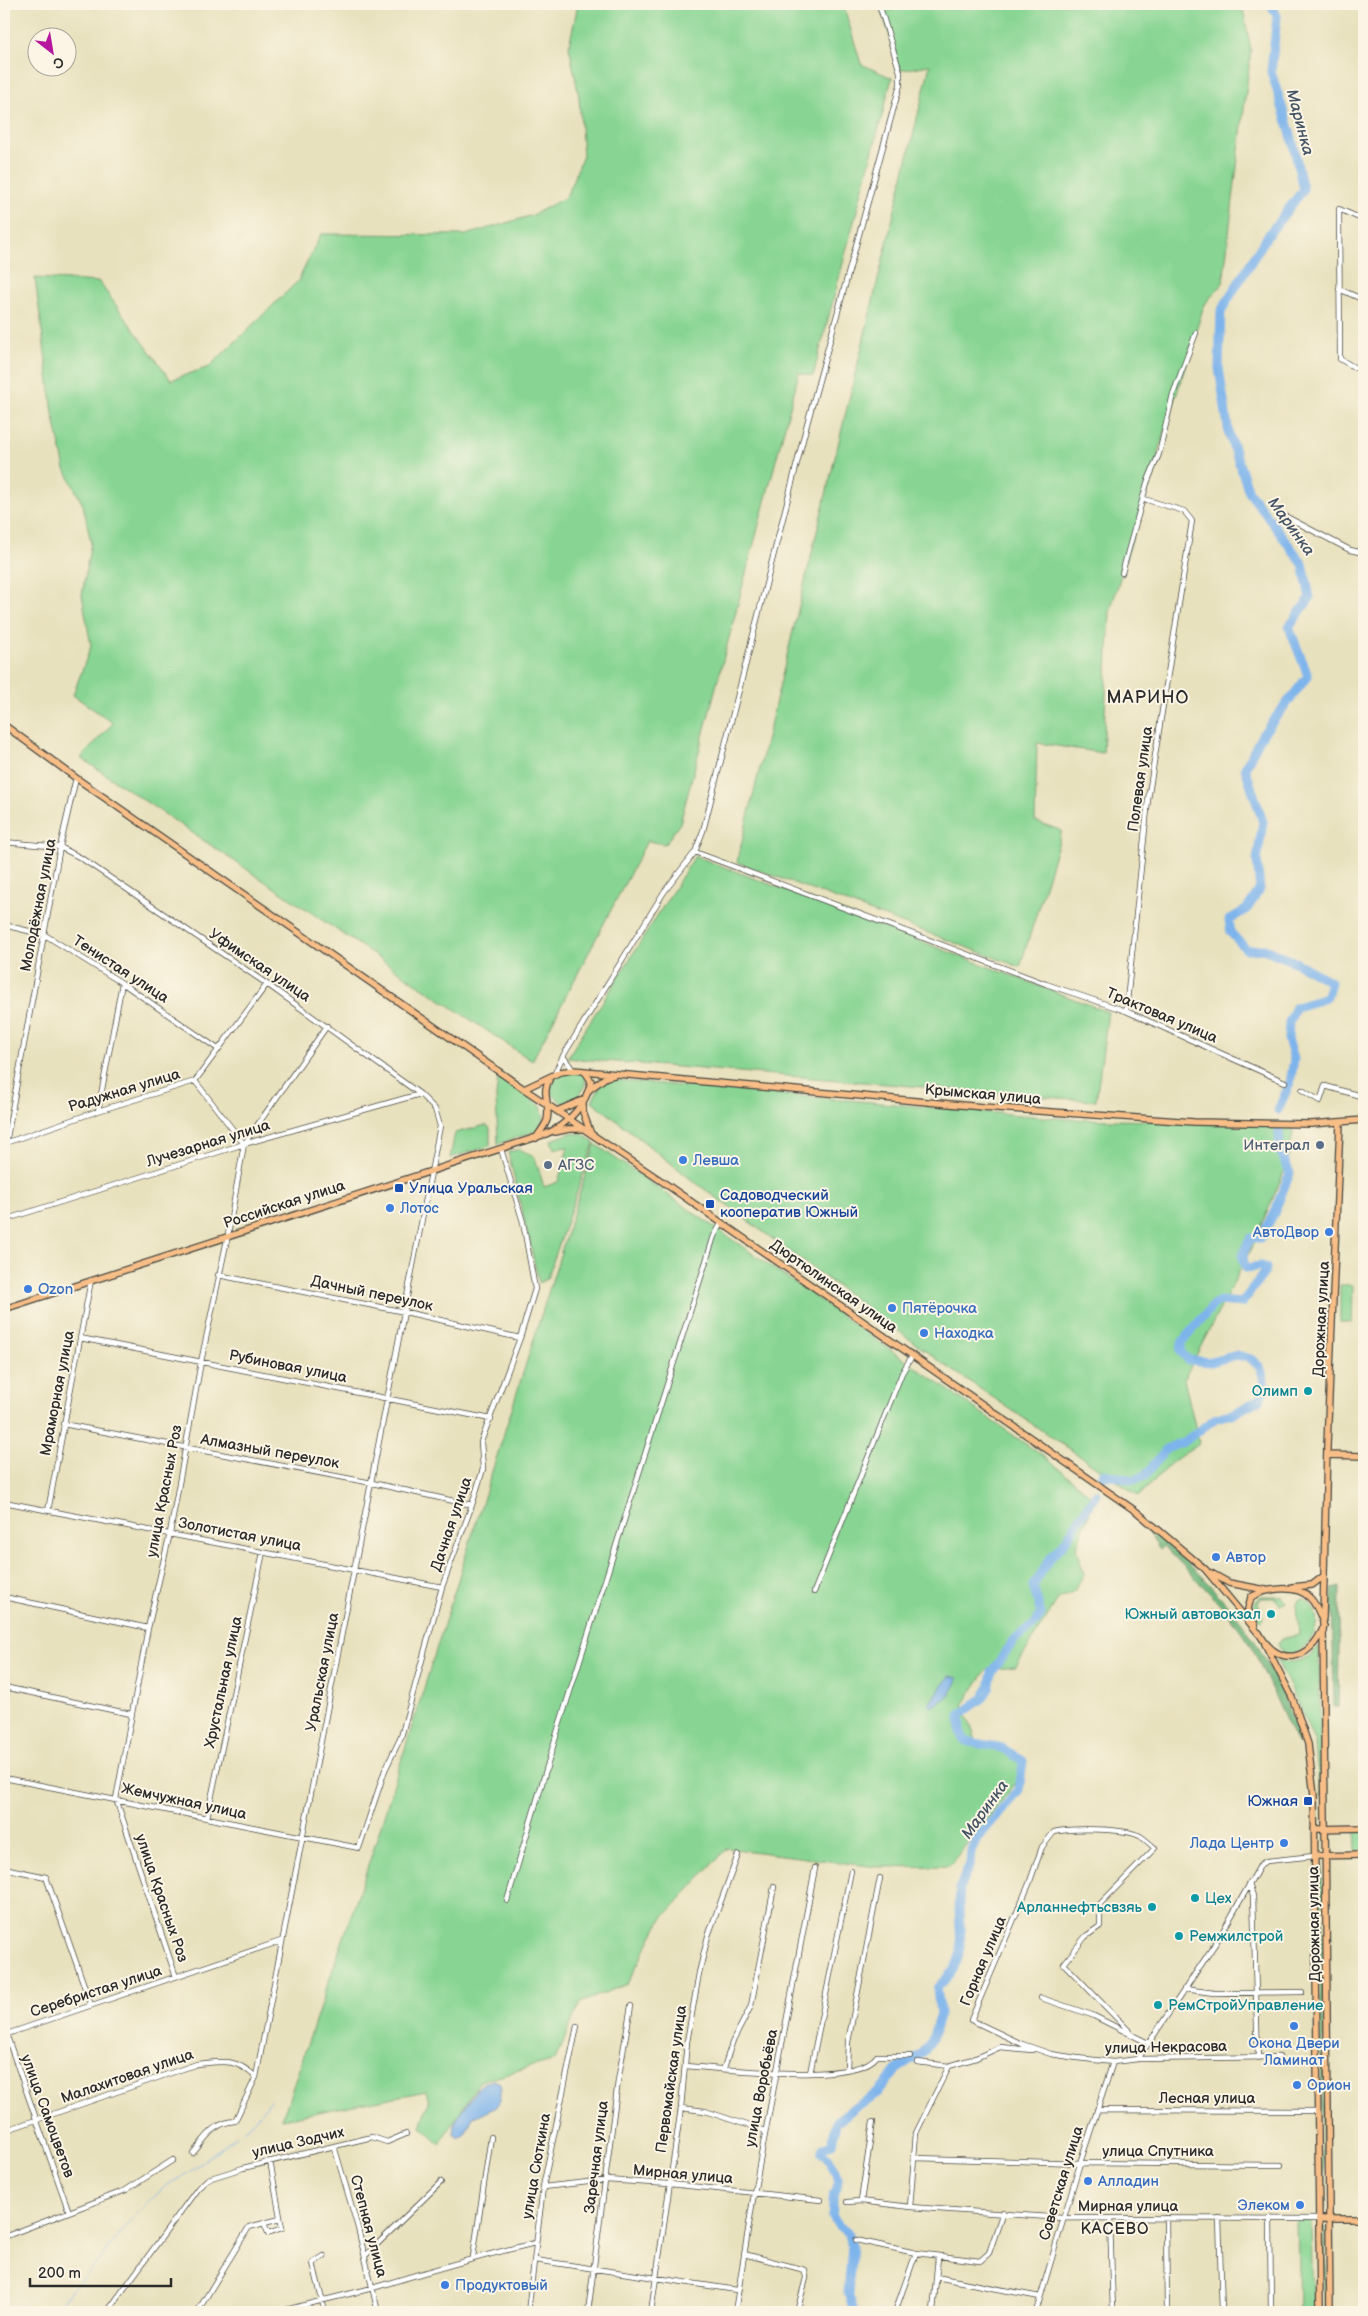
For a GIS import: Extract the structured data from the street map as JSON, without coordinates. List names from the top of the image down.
{
  "streets": {
    "main road": [
      "Крымская улица",
      "Российская улица",
      "Дюртюлинская улица",
      "Дорожная улица"
    ],
    "street": [
      "Полевая улица",
      "Молодёжная улица",
      "Уфимская улица",
      "Тенистая улица",
      "Трактовая улица",
      "Радужная улица",
      "Лучезарная улица",
      "Дачный переулок",
      "Рубиновая улица",
      "Мраморная улица",
      "Алмазный переулок",
      "улица Красных Роз",
      "Дачная улица",
      "Золотистая улица",
      "Уральская улица",
      "Хрустальная улица",
      "Жемчужная улица",
      "Горная улица",
      "Серебристая улица",
      "улица Некрасова",
      "Малахитовая улица",
      "Первомайская улица",
      "улица Воробьёва",
      "Лесная улица",
      "улица Самоцветов",
      "улица Зодчих",
      "улица Спутника",
      "Заречная улица",
      "улица Сюткина",
      "Мирная улица",
      "Советская улица",
      "Степная улица"
    ]
  },
  "crossings": [
    ["Полевая улица", "Трактовая улица"],
    ["Молодёжная улица", "Уфимская улица"],
    ["Молодёжная улица", "Тенистая улица"],
    ["Молодёжная улица", "Радужная улица"],
    ["Уфимская улица", "Радужная улица"],
    ["Уфимская улица", "Лучезарная улица"],
    ["Уфимская улица", "Российская улица"],
    ["Уфимская улица", "улица Красных Роз"],
    ["Уфимская улица", "Уральская улица"],
    ["Тенистая улица", "Радужная улица"],
    ["Крымская улица", "Дюртюлинская улица"],
    ["Крымская улица", "Дорожная улица"],
    ["Лучезарная улица", "улица Красных Роз"],
    ["Российская улица", "Дюртюлинская улица"],
    ["Российская улица", "Мраморная улица"],
    ["Российская улица", "улица Красных Роз"],
    ["Российская улица", "Дачная улица"],
    ["Российская улица", "Уральская улица"],
    ["Дюртюлинская улица", "Дорожная улица"],
    ["Дачный переулок", "улица Красных Роз"],
    ["Дачный переулок", "Дачная улица"],
    ["Дачный переулок", "Уральская улица"],
    ["Дорожная улица", "Лесная улица"],
    ["Дорожная улица", "Мирная улица"],
    ["Рубиновая улица", "Мраморная улица"],
    ["Рубиновая улица", "улица Красных Роз"],
    ["Рубиновая улица", "Дачная улица"],
    ["Рубиновая улица", "Уральская улица"],
    ["Мраморная улица", "Алмазный переулок"],
    ["Мраморная улица", "Золотистая улица"],
    ["Алмазный переулок", "улица Красных Роз"],
    ["Алмазный переулок", "Дачная улица"],
    ["Алмазный переулок", "Уральская улица"],
    ["улица Красных Роз", "Золотистая улица"],
    ["улица Красных Роз", "Жемчужная улица"],
    ["улица Красных Роз", "Серебристая улица"],
    ["Дачная улица", "Золотистая улица"],
    ["Дачная улица", "Жемчужная улица"],
    ["Золотистая улица", "Уральская улица"],
    ["Золотистая улица", "Хрустальная улица"],
    ["Уральская улица", "Жемчужная улица"],
    ["Уральская улица", "Серебристая улица"],
    ["Уральская улица", "Малахитовая улица"],
    ["Хрустальная улица", "Жемчужная улица"],
    ["Горная улица", "улица Некрасова"],
    ["Серебристая улица", "улица Самоцветов"],
    ["улица Некрасова", "Советская улица"],
    ["Малахитовая улица", "улица Самоцветов"],
    ["Первомайская улица", "Мирная улица"],
    ["улица Воробьёва", "Мирная улица"],
    ["Лесная улица", "Советская улица"],
    ["улица Зодчих", "Степная улица"],
    ["улица Спутника", "Советская улица"],
    ["Заречная улица", "Мирная улица"],
    ["улица Сюткина", "Мирная улица"],
    ["Мирная улица", "Советская улица"]
  ],
  "districts": ["МАРИНО", "КАСЕВО"],
  "water": ["Маринка"],
  "places": {
    "other": [
      "Интеграл",
      "Левша",
      "АГЗС",
      "Лотос",
      "АвтоДвор",
      "Ozon",
      "Пятёрочка",
      "Находка",
      "Олимп",
      "Автор",
      "Южный автовокзал",
      "Лада Центр",
      "Цех",
      "Арланнефтьсвзяь",
      "Ремжилстрой",
      "РемСтройУправление",
      "Окона Двери Ламинат",
      "Орион",
      "Алладин",
      "Элеком",
      "Продуктовый"
    ],
    "transit": ["Улица Уральская", "Садоводческий кооператив Южный", "Южная"]
  },
  "scale_bar": "200 m",
  "north": "bottom right"
}
